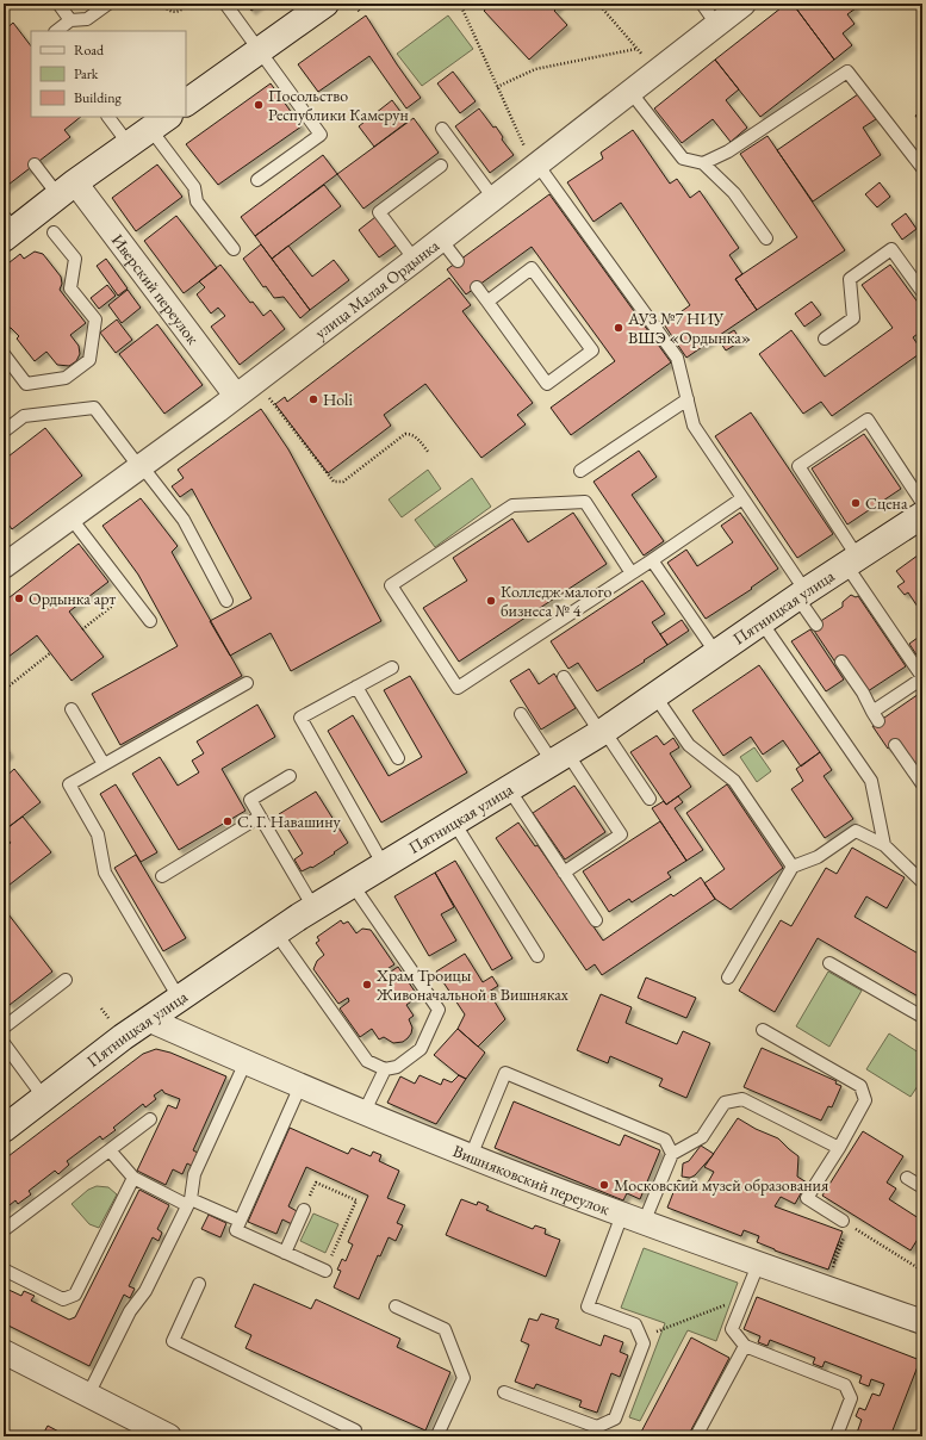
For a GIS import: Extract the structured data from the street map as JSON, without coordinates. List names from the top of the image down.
{
  "streets": {
    "street": [
      "улица Малая Ордынка",
      "Иверский переулок",
      "Пятницкая улица",
      "Вишняковский переулок"
    ]
  },
  "crossings": [
    ["улица Малая Ордынка", "Иверский переулок"],
    ["Пятницкая улица", "Вишняковский переулок"]
  ],
  "places": [
    "Посольство Республики Камерун",
    "АУЗ №7 НИУ ВШЭ «Ордынка»",
    "Holi",
    "Сцена",
    "Ордынка арт",
    "Колледж малого бизнеса № 4",
    "С. Г. Навашину",
    "Храм Троицы Живоначальной в Вишняках",
    "Московский музей образования"
  ],
  "legend": ["Road", "Park", "Building"]
}
